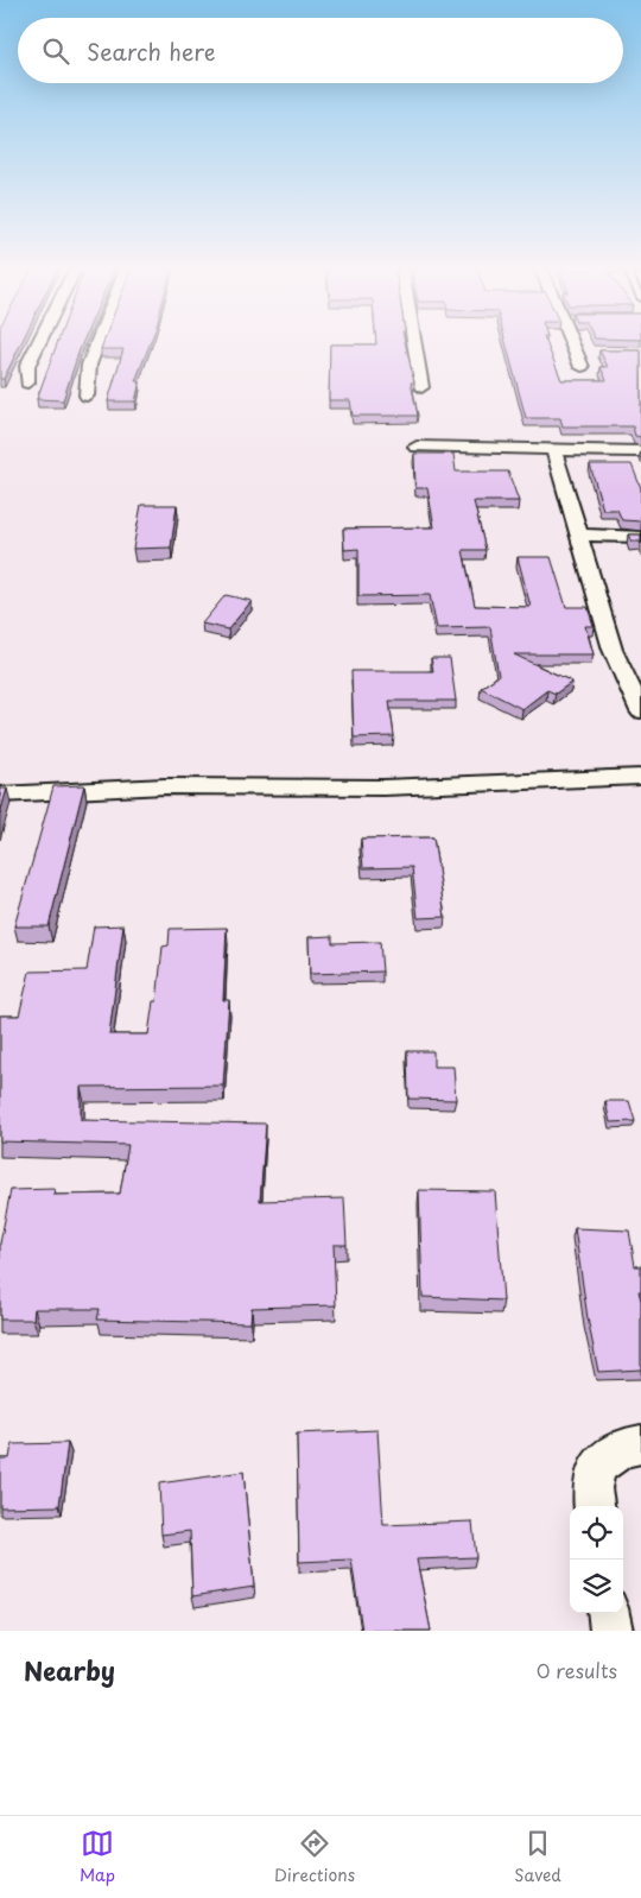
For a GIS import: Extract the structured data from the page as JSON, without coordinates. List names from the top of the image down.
{
  "page": {
    "search": "Search here",
    "heading": ["Nearby", "0 results"],
    "nav": ["Map", "Directions", "Saved"]
  }
}
